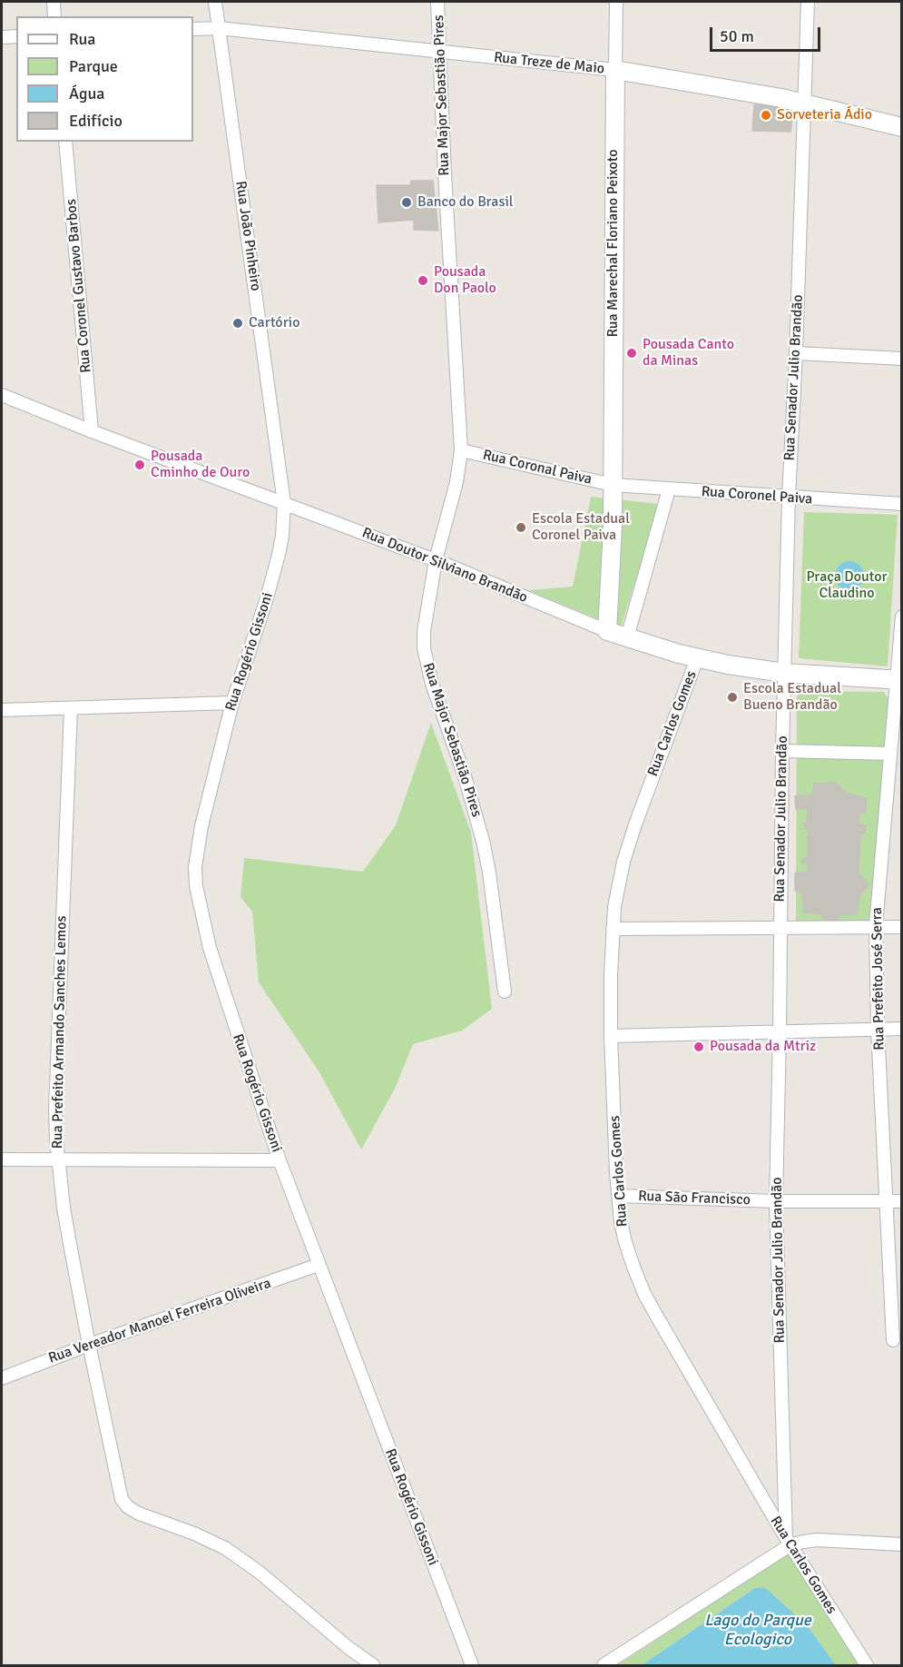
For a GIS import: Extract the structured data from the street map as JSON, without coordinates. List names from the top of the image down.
{
  "streets": {
    "street": [
      "Rua Treze de Maio",
      "Rua Major Sebastião Pires",
      "Rua João Pinheiro",
      "Rua Marechal Floriano Peixoto",
      "Rua Coronel Gustavo Barbos",
      "Rua Senador Julio Brandão",
      "Rua Coronal Paiva",
      "Rua Coronel Paiva",
      "Rua Doutor Silviano Brandão",
      "Rua Rogério Gissoni",
      "Rua Carlos Gomes",
      "Rua Prefeito José Serra",
      "Rua Prefeito Armando Sanches Lemos",
      "Rua São Francisco",
      "Rua Vereador Manoel Ferreira Oliveira"
    ]
  },
  "crossings": [
    ["Rua Treze de Maio", "Rua Major Sebastião Pires"],
    ["Rua Treze de Maio", "Rua João Pinheiro"],
    ["Rua Treze de Maio", "Rua Marechal Floriano Peixoto"],
    ["Rua Treze de Maio", "Rua Senador Julio Brandão"],
    ["Rua Major Sebastião Pires", "Rua Coronal Paiva"],
    ["Rua Major Sebastião Pires", "Rua Doutor Silviano Brandão"],
    ["Rua João Pinheiro", "Rua Doutor Silviano Brandão"],
    ["Rua João Pinheiro", "Rua Rogério Gissoni"],
    ["Rua Marechal Floriano Peixoto", "Rua Coronal Paiva"],
    ["Rua Marechal Floriano Peixoto", "Rua Coronel Paiva"],
    ["Rua Marechal Floriano Peixoto", "Rua Doutor Silviano Brandão"],
    ["Rua Coronel Gustavo Barbos", "Rua Doutor Silviano Brandão"],
    ["Rua Senador Julio Brandão", "Rua Coronel Paiva"],
    ["Rua Senador Julio Brandão", "Rua Doutor Silviano Brandão"],
    ["Rua Senador Julio Brandão", "Rua Carlos Gomes"],
    ["Rua Senador Julio Brandão", "Rua São Francisco"],
    ["Rua Coronal Paiva", "Rua Coronel Paiva"],
    ["Rua Doutor Silviano Brandão", "Rua Rogério Gissoni"],
    ["Rua Doutor Silviano Brandão", "Rua Carlos Gomes"],
    ["Rua Doutor Silviano Brandão", "Rua Prefeito José Serra"],
    ["Rua Rogério Gissoni", "Rua Vereador Manoel Ferreira Oliveira"],
    ["Rua Carlos Gomes", "Rua São Francisco"],
    ["Rua Prefeito José Serra", "Rua São Francisco"],
    ["Rua Prefeito Armando Sanches Lemos", "Rua Vereador Manoel Ferreira Oliveira"]
  ],
  "water": ["Lago do Parque Ecologico"],
  "parks": ["Praça Doutor Claudino"],
  "places": [
    "Sorveteria Ádio",
    "Banco do Brasil",
    "Pousada Don Paolo",
    "Cartório",
    "Pousada Canto da Minas",
    "Pousada Cminho de Ouro",
    "Escola Estadual Coronel Paiva",
    "Escola Estadual Bueno Brandão",
    "Pousada da Mtriz"
  ],
  "legend": [
    "Rua",
    "Parque",
    "Água",
    "Edifício"
  ],
  "scale_bar": "50 m"
}
